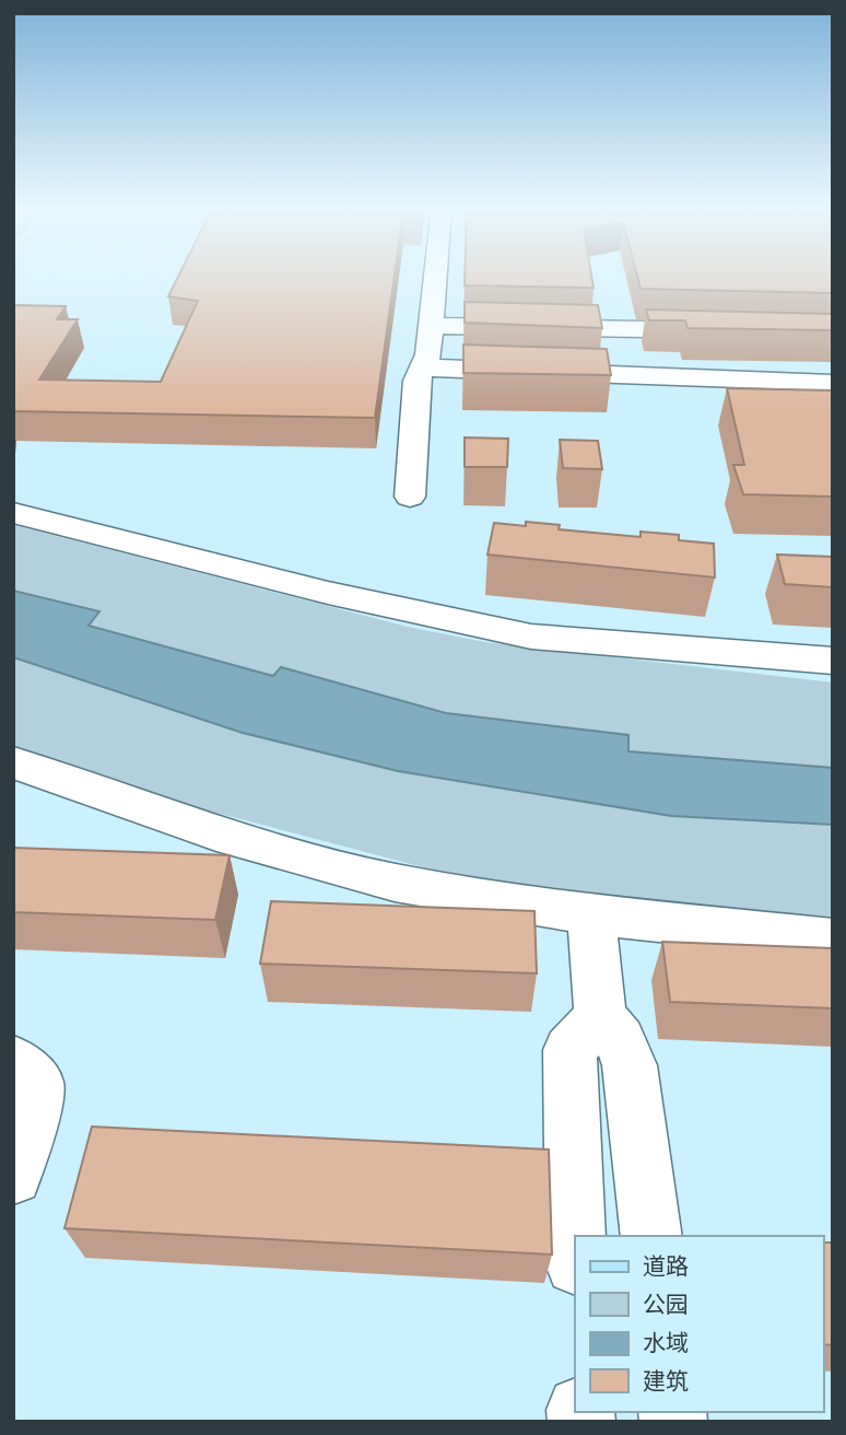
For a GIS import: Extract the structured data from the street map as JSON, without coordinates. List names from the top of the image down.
{
  "legend": [
    "道路",
    "公园",
    "水域",
    "建筑"
  ]
}
